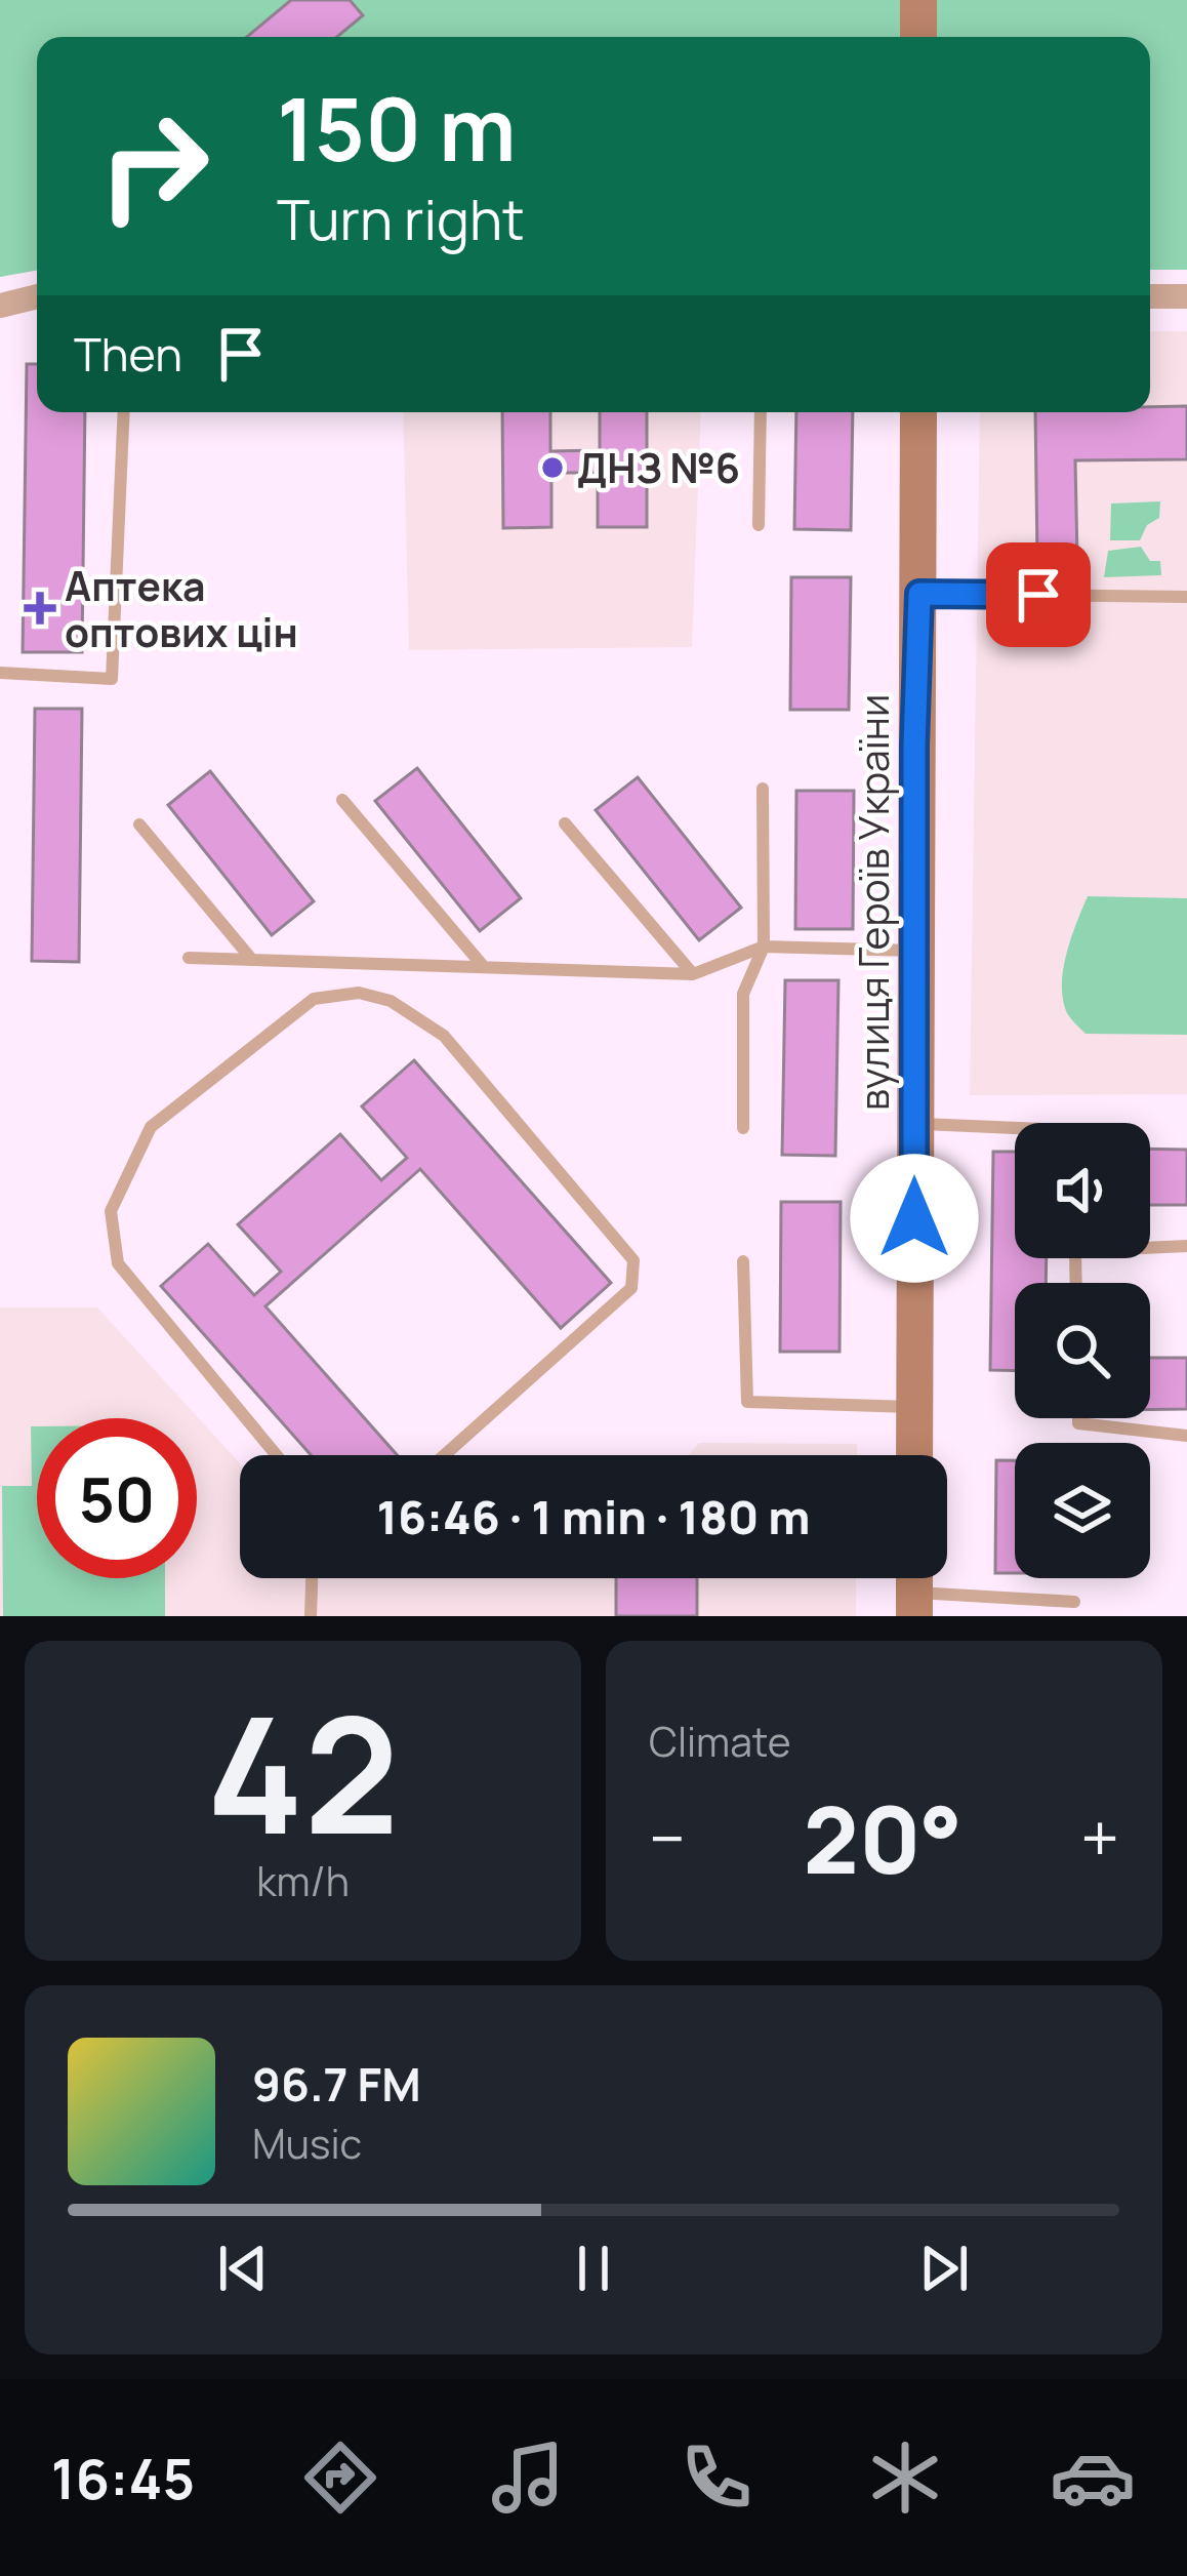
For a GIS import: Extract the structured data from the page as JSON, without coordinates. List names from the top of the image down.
{
  "streets": {
    "main road": ["вулиця Героїв України"]
  },
  "places": {
    "other": ["ДНЗ №6"],
    "health": ["Аптека оптових цін"]
  },
  "page": {
    "turn": ["150 m", "Turn right"],
    "then": "Then",
    "limit": "50",
    "trip": "16:46 · 1 min · 180 m",
    "tile": [
      ["42", "km/h"],
      "Climate"
    ],
    "heat": ["−", "20°", "+"],
    "song": ["96.7 FM", "Music"],
    "tabs": "16:45"
  }
}
